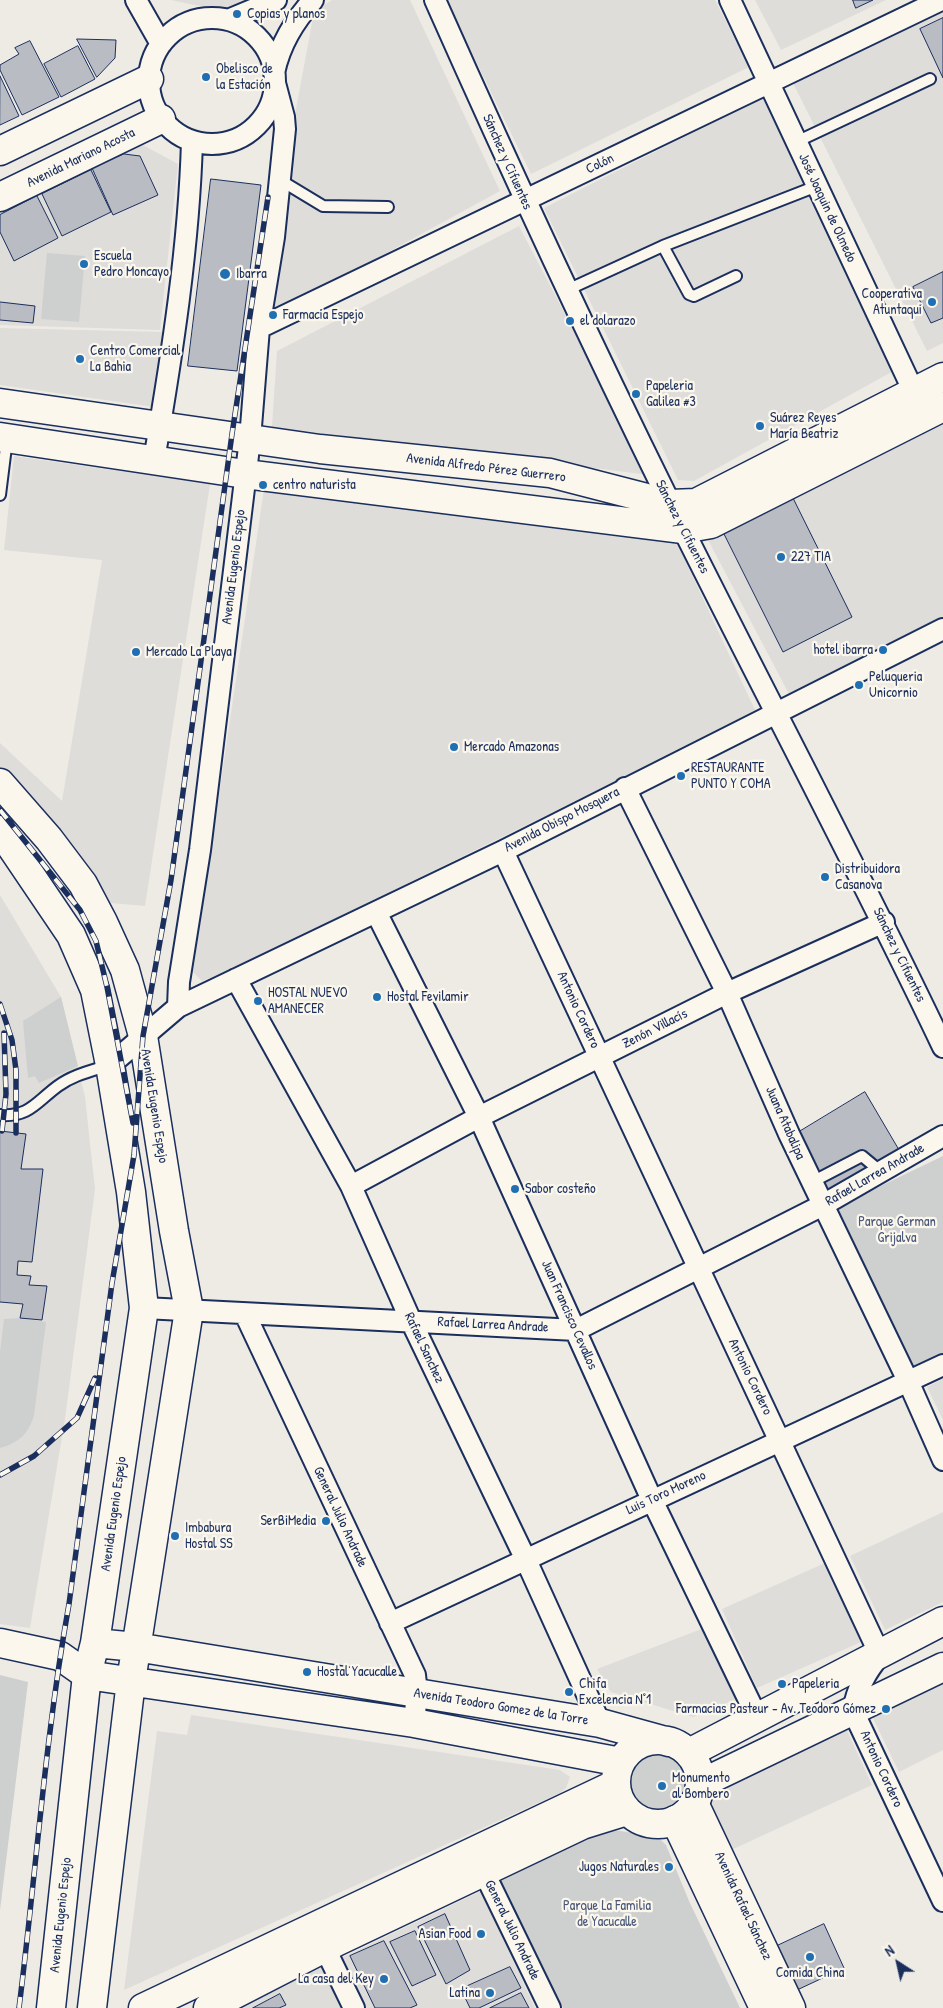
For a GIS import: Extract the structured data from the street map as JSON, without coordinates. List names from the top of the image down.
{
  "streets": {
    "main road": [
      "Avenida Mariano Acosta",
      "Avenida Alfredo Pérez Guerrero",
      "Avenida Eugenio Espejo",
      "Avenida Teodoro Gomez de la Torre",
      "Avenida Rafael Sánchez"
    ],
    "street": [
      "Sánchez y Cifuentes",
      "Colón",
      "José Joaquin de Olmedo",
      "Avenida Obispo Mosquera",
      "Antonio Cordero",
      "Zenón Villacís",
      "Juana Atabalipa",
      "Rafael Larrea Andrade",
      "Juan Francisco Cevallos",
      "Rafael Sanchez",
      "Luis Toro Moreno",
      "General Julio Andrade"
    ]
  },
  "crossings": [
    ["Avenida Mariano Acosta", "Avenida Eugenio Espejo"],
    ["Sánchez y Cifuentes", "Colón"],
    ["Sánchez y Cifuentes", "Avenida Alfredo Pérez Guerrero"],
    ["Sánchez y Cifuentes", "Avenida Obispo Mosquera"],
    ["Sánchez y Cifuentes", "Zenón Villacís"],
    ["Colón", "José Joaquin de Olmedo"],
    ["Colón", "Avenida Eugenio Espejo"],
    ["José Joaquin de Olmedo", "Avenida Alfredo Pérez Guerrero"],
    ["Avenida Alfredo Pérez Guerrero", "Avenida Eugenio Espejo"],
    ["Avenida Eugenio Espejo", "Avenida Obispo Mosquera"],
    ["Avenida Eugenio Espejo", "Rafael Larrea Andrade"],
    ["Avenida Eugenio Espejo", "Avenida Teodoro Gomez de la Torre"],
    ["Avenida Obispo Mosquera", "Antonio Cordero"],
    ["Avenida Obispo Mosquera", "Juana Atabalipa"],
    ["Avenida Obispo Mosquera", "Juan Francisco Cevallos"],
    ["Avenida Obispo Mosquera", "Rafael Sanchez"],
    ["Antonio Cordero", "Zenón Villacís"],
    ["Antonio Cordero", "Rafael Larrea Andrade"],
    ["Antonio Cordero", "Luis Toro Moreno"],
    ["Zenón Villacís", "Juana Atabalipa"],
    ["Zenón Villacís", "Juan Francisco Cevallos"],
    ["Zenón Villacís", "Rafael Sanchez"],
    ["Juana Atabalipa", "Rafael Larrea Andrade"],
    ["Juana Atabalipa", "Luis Toro Moreno"],
    ["Rafael Larrea Andrade", "Juan Francisco Cevallos"],
    ["Rafael Larrea Andrade", "Rafael Sanchez"],
    ["Rafael Larrea Andrade", "General Julio Andrade"],
    ["Juan Francisco Cevallos", "Luis Toro Moreno"],
    ["Rafael Sanchez", "Luis Toro Moreno"],
    ["Rafael Sanchez", "Avenida Teodoro Gomez de la Torre"],
    ["Luis Toro Moreno", "General Julio Andrade"],
    ["General Julio Andrade", "Avenida Teodoro Gomez de la Torre"],
    ["Avenida Teodoro Gomez de la Torre", "Avenida Rafael Sánchez"]
  ],
  "parks": ["Parque German Grijalva", "Parque La Familia de Yacucalle"],
  "places": [
    "Copias y planos",
    "Obelisco de la Estación",
    "Escuela Pedro Moncayo",
    "Ibarra",
    "Cooperativa Atuntaqui",
    "Farmacia Espejo",
    "el dolarazo",
    "Centro Comercial La Bahia",
    "Papeleria Galilea #3",
    "Suárez Reyes María Beatriz",
    "centro naturista",
    "227 TIA",
    "hotel ibarra",
    "Mercado La Playa",
    "Peluqueria Unicornio",
    "Mercado Amazonas",
    "RESTAURANTE PUNTO Y COMA",
    "Distribuidora Casanova",
    "Hostal Fevilamir",
    "HOSTAL NUEVO AMANECER",
    "Sabor costeño",
    "SerBiMedia",
    "Imbabura Hostal SS",
    "Hostal Yacucalle",
    "Papeleria",
    "Chifa Excelencia N°1",
    "Farmacias Pasteur - Av. Teodoro Gómez",
    "Monumento al Bombero",
    "Jugos Naturales",
    "Asian Food",
    "Comida China",
    "La casa del Key",
    "Latina"
  ],
  "north": "top left"
}
